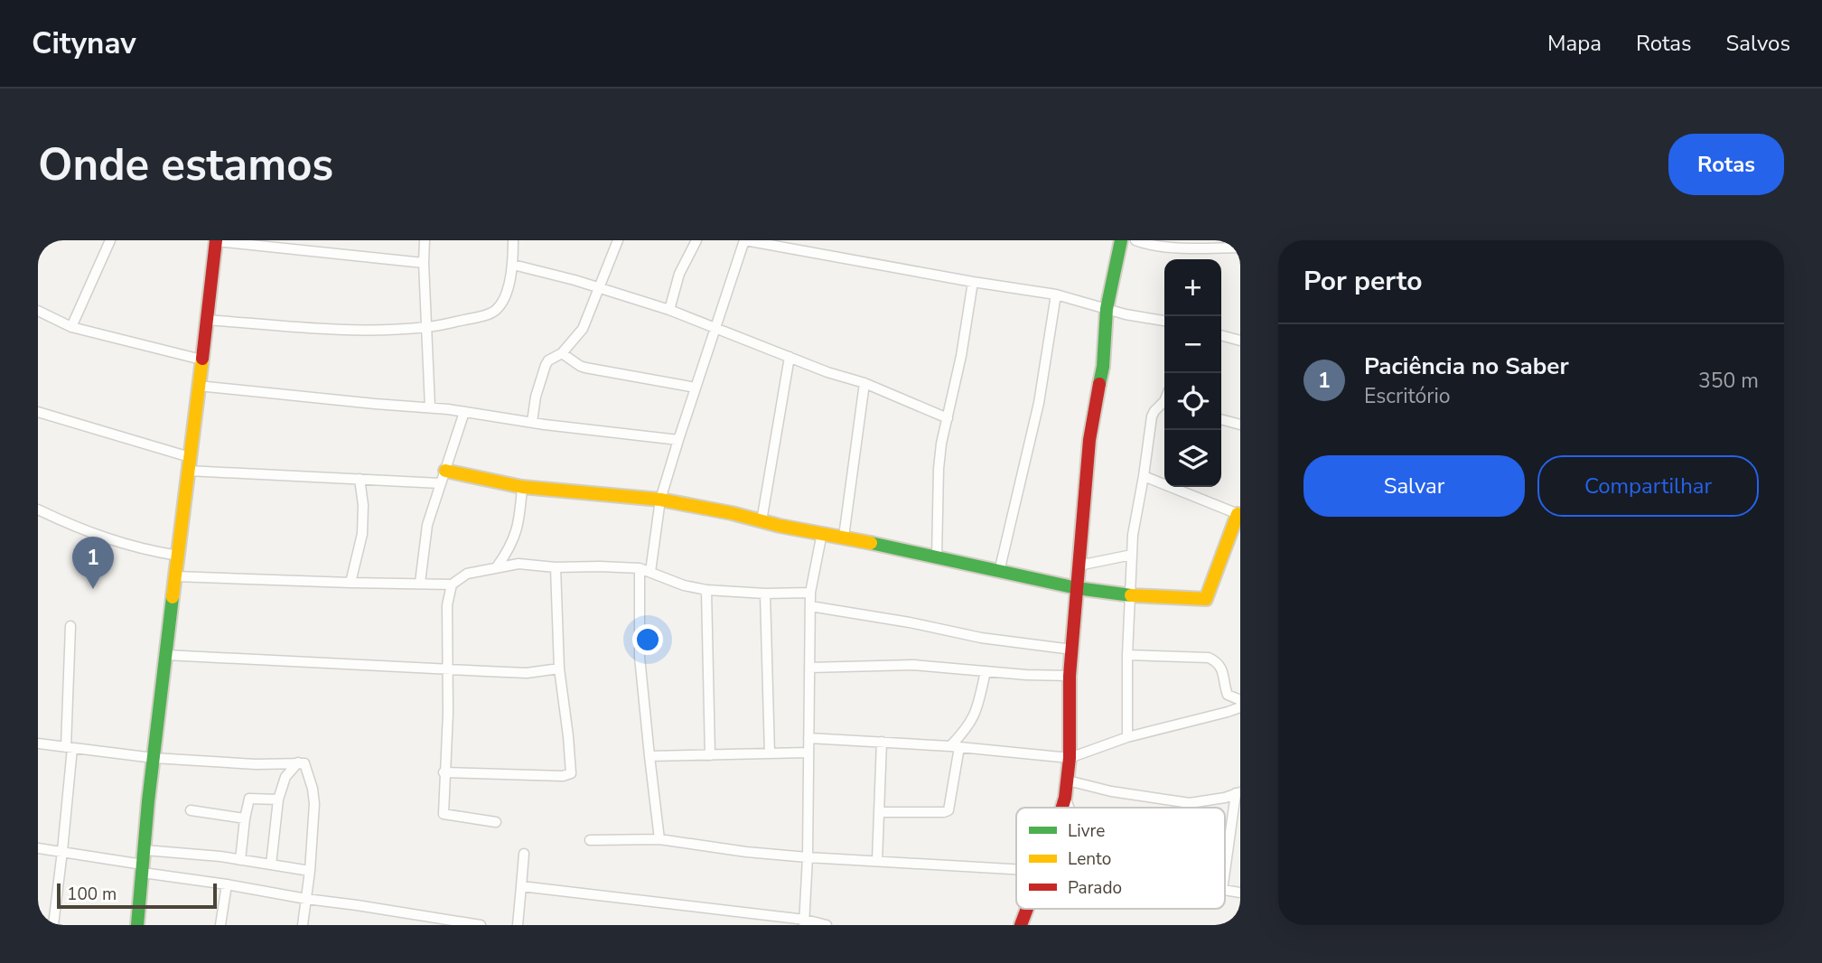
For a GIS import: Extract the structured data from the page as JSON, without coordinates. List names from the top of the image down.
{
  "legend": ["Livre", "Lento", "Parado"],
  "scale_bar": "100 m",
  "page": {
    "header": "Citynav",
    "nav": ["Mapa", "Rotas", "Salvos"],
    "buttons": [
      "Rotas",
      ["Salvar", "Compartilhar"]
    ],
    "title": "Onde estamos",
    "heading": "Por perto",
    "map_buttons": ["+", "−"],
    "list": [
      {
        "mark": "1",
        "name": "Paciência no Saber",
        "note": "Escritório",
        "value": "350 m"
      }
    ],
    "pins": "1",
    "scale": "100 m"
  }
}
